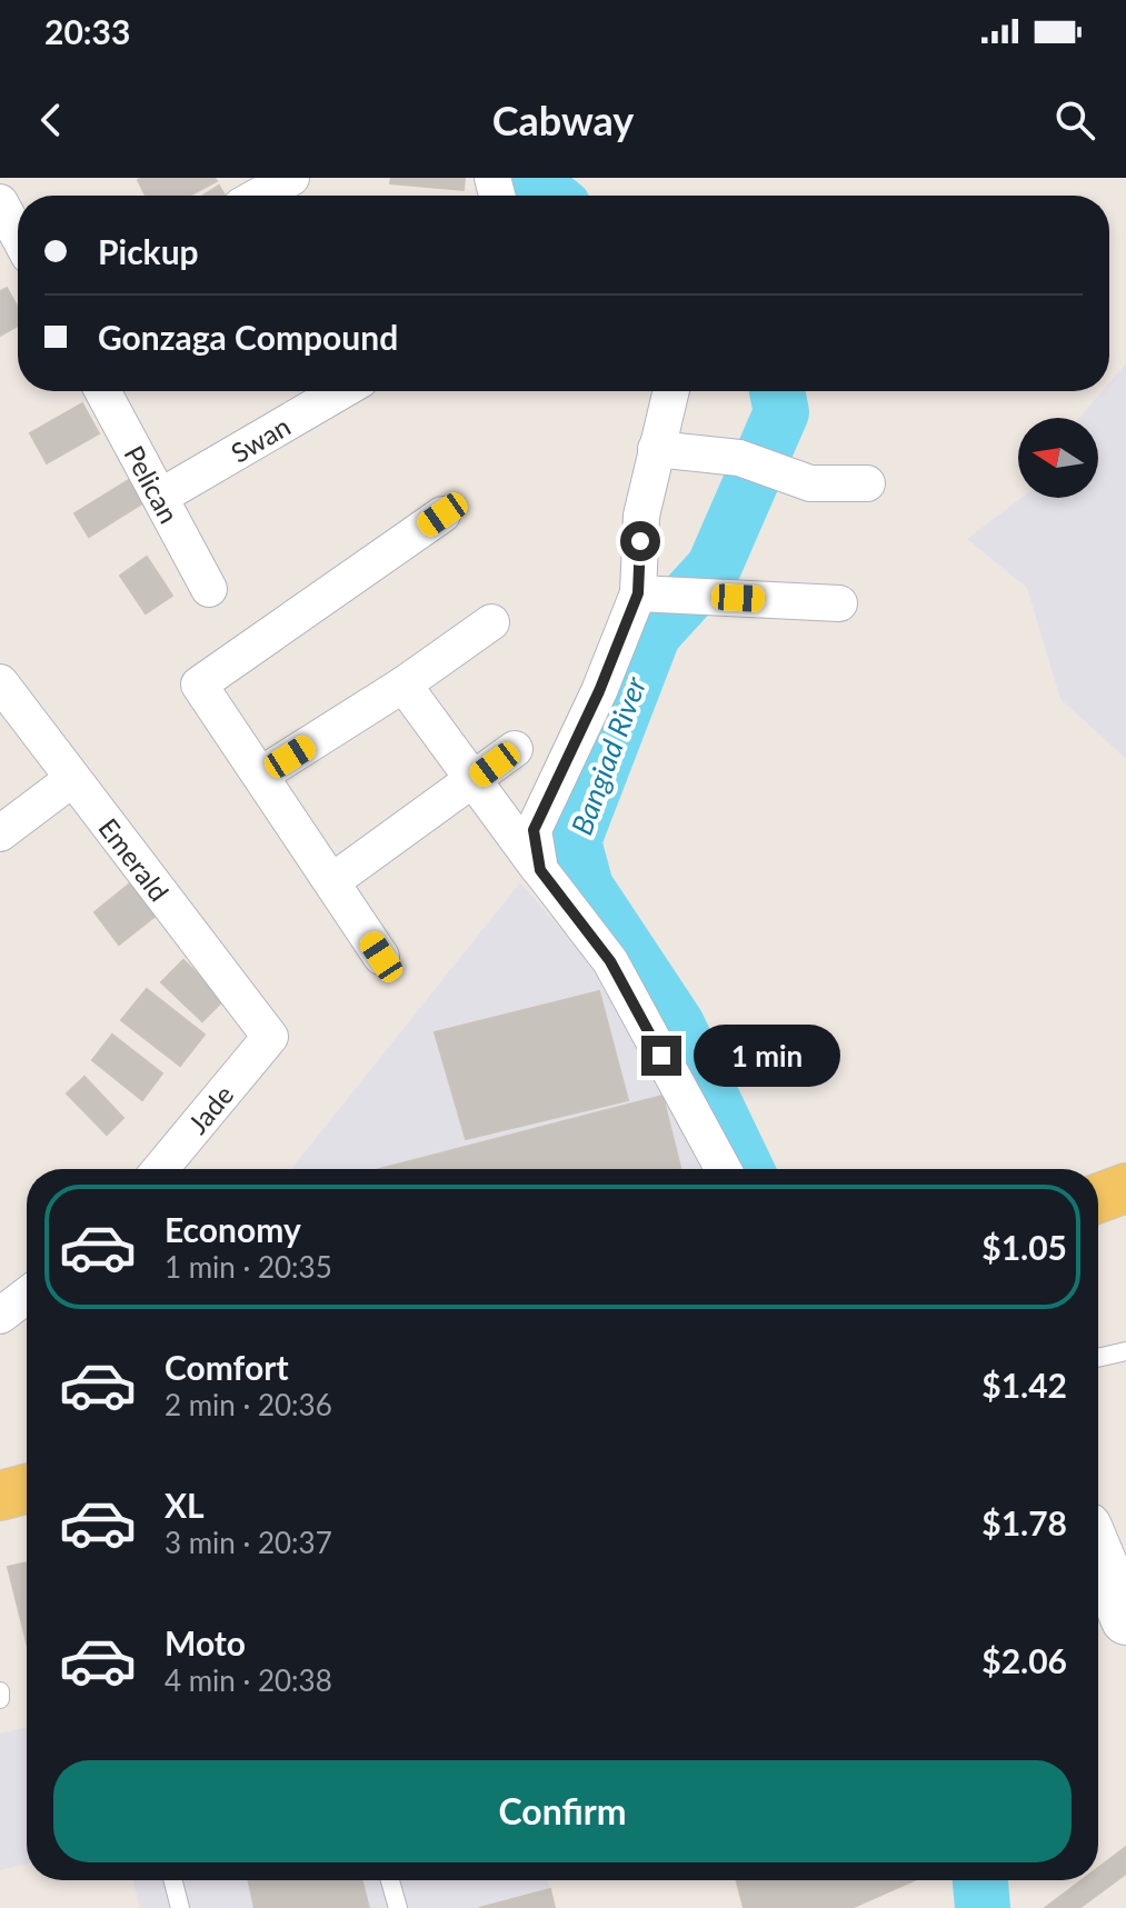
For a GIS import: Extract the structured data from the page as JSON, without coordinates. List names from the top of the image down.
{
  "streets": {
    "street": [
      "Swan",
      "Pelican",
      "Emerald",
      "Jade"
    ]
  },
  "crossings": [
    ["Swan", "Pelican"],
    ["Emerald", "Jade"]
  ],
  "water": ["Bangiad River"],
  "north": "left",
  "page": {
    "status": "20:33",
    "header": "Cabway",
    "banner": ["Pickup", "Gonzaga Compound"],
    "bubble": "1 min",
    "list": [
      {
        "name": "Economy",
        "note": "1 min · 20:35",
        "value": "$1.05"
      },
      {
        "name": "Comfort",
        "note": "2 min · 20:36",
        "value": "$1.42"
      },
      {
        "name": "XL",
        "note": "3 min · 20:37",
        "value": "$1.78"
      },
      {
        "name": "Moto",
        "note": "4 min · 20:38",
        "value": "$2.06"
      }
    ],
    "buttons": "Confirm"
  }
}
